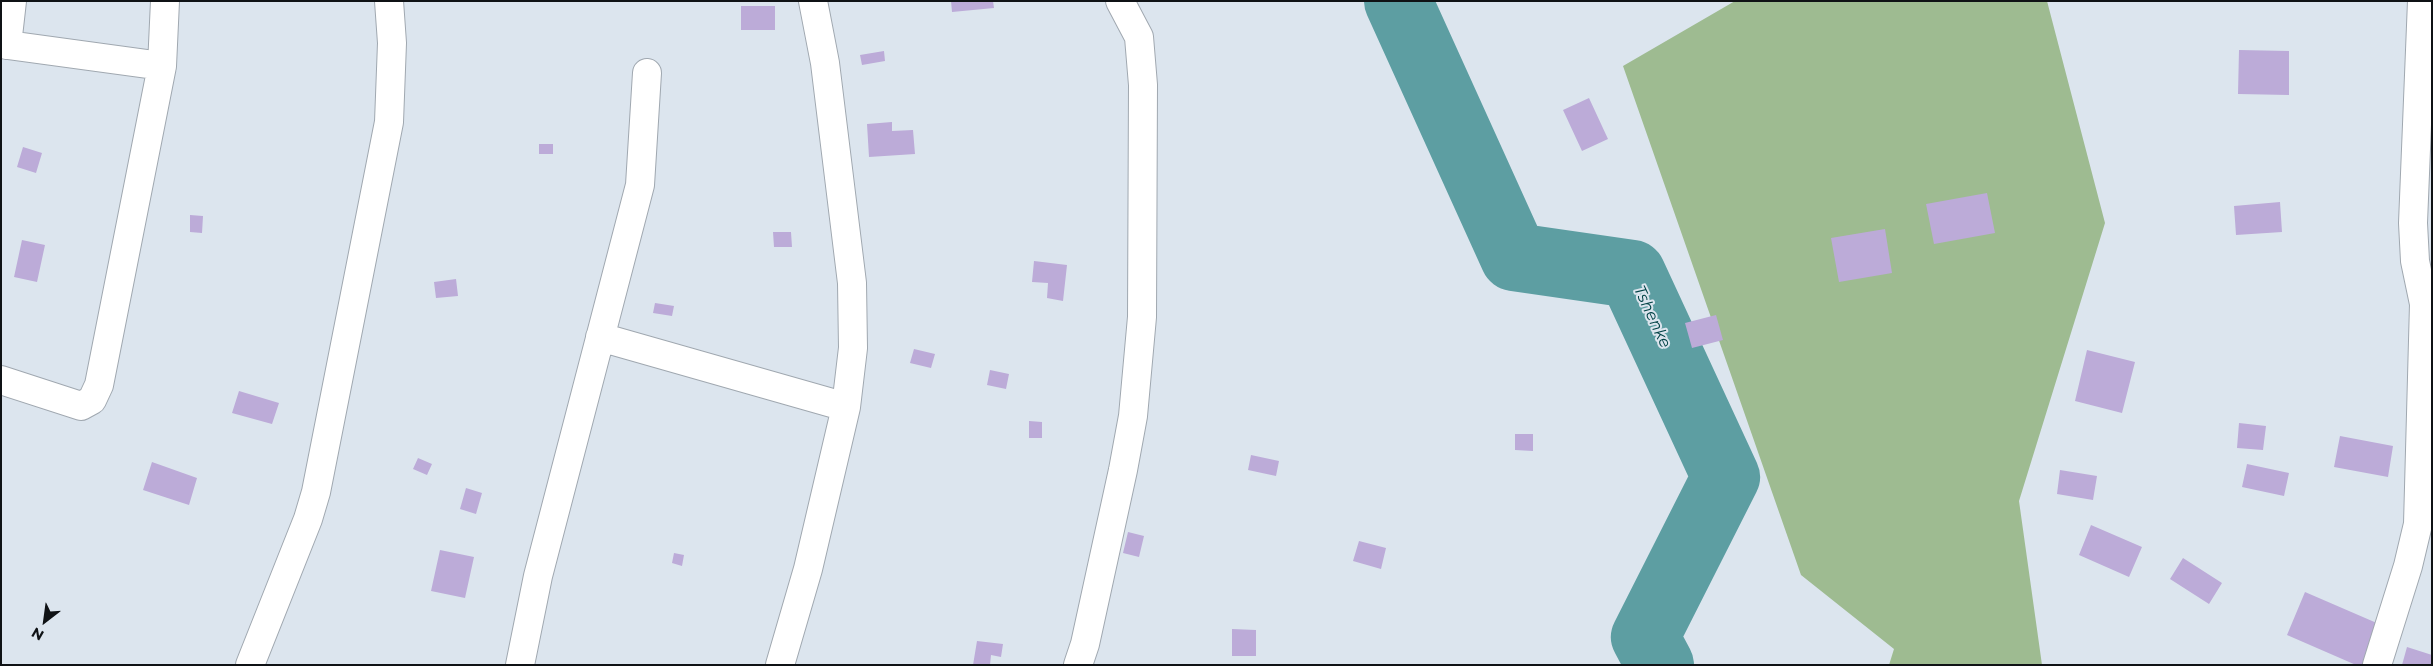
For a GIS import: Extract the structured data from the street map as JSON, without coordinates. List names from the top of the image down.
{
  "water": ["Tshenke"],
  "north": "bottom left"
}
